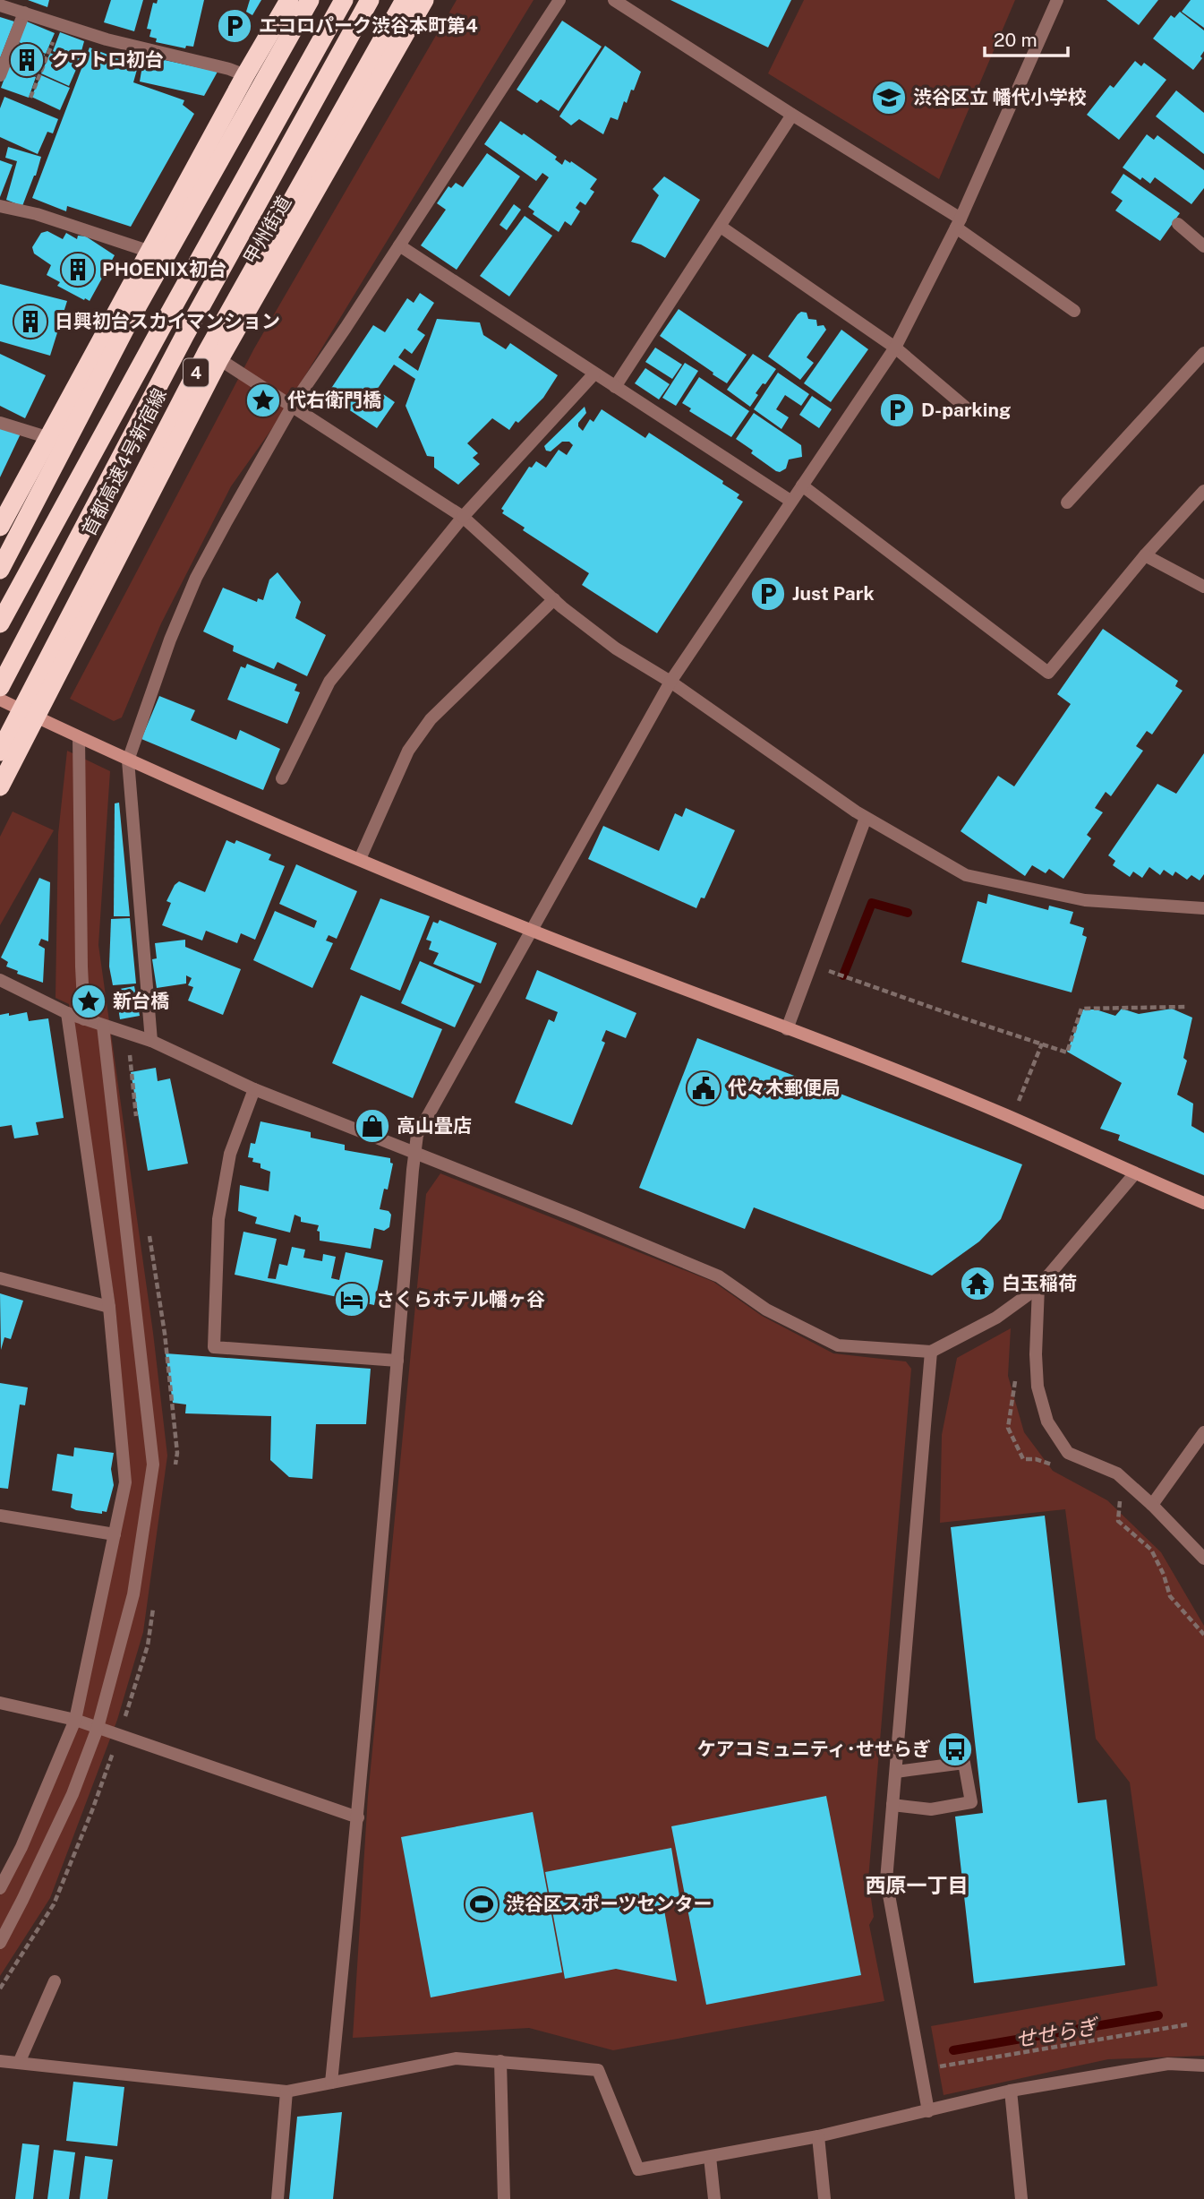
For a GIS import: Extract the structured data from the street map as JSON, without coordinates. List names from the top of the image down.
{
  "streets": {
    "highway": ["甲州街道", "4", "首都高速4号新宿線"]
  },
  "districts": ["西原一丁目"],
  "water": ["せせらぎ"],
  "places": {
    "parking": ["エコロパーク渋谷本町第4", "D-parking", "Just Park"],
    "building": ["クワトロ初台", "PHOENIX初台", "日興初台スカイマンション"],
    "school or university": ["渋谷区立 幡代小学校"],
    "place": ["代右衛門橋", "新台橋"],
    "public building": ["代々木郵便局"],
    "shop": ["高山畳店"],
    "temple": ["白玉稲荷"],
    "hotel": ["さくらホテル幡ヶ谷"],
    "bus stop": ["ケアコミュニティ･せせらぎ"],
    "sports": ["渋谷区スポーツセンター"]
  },
  "scale_bar": "20 m"
}
